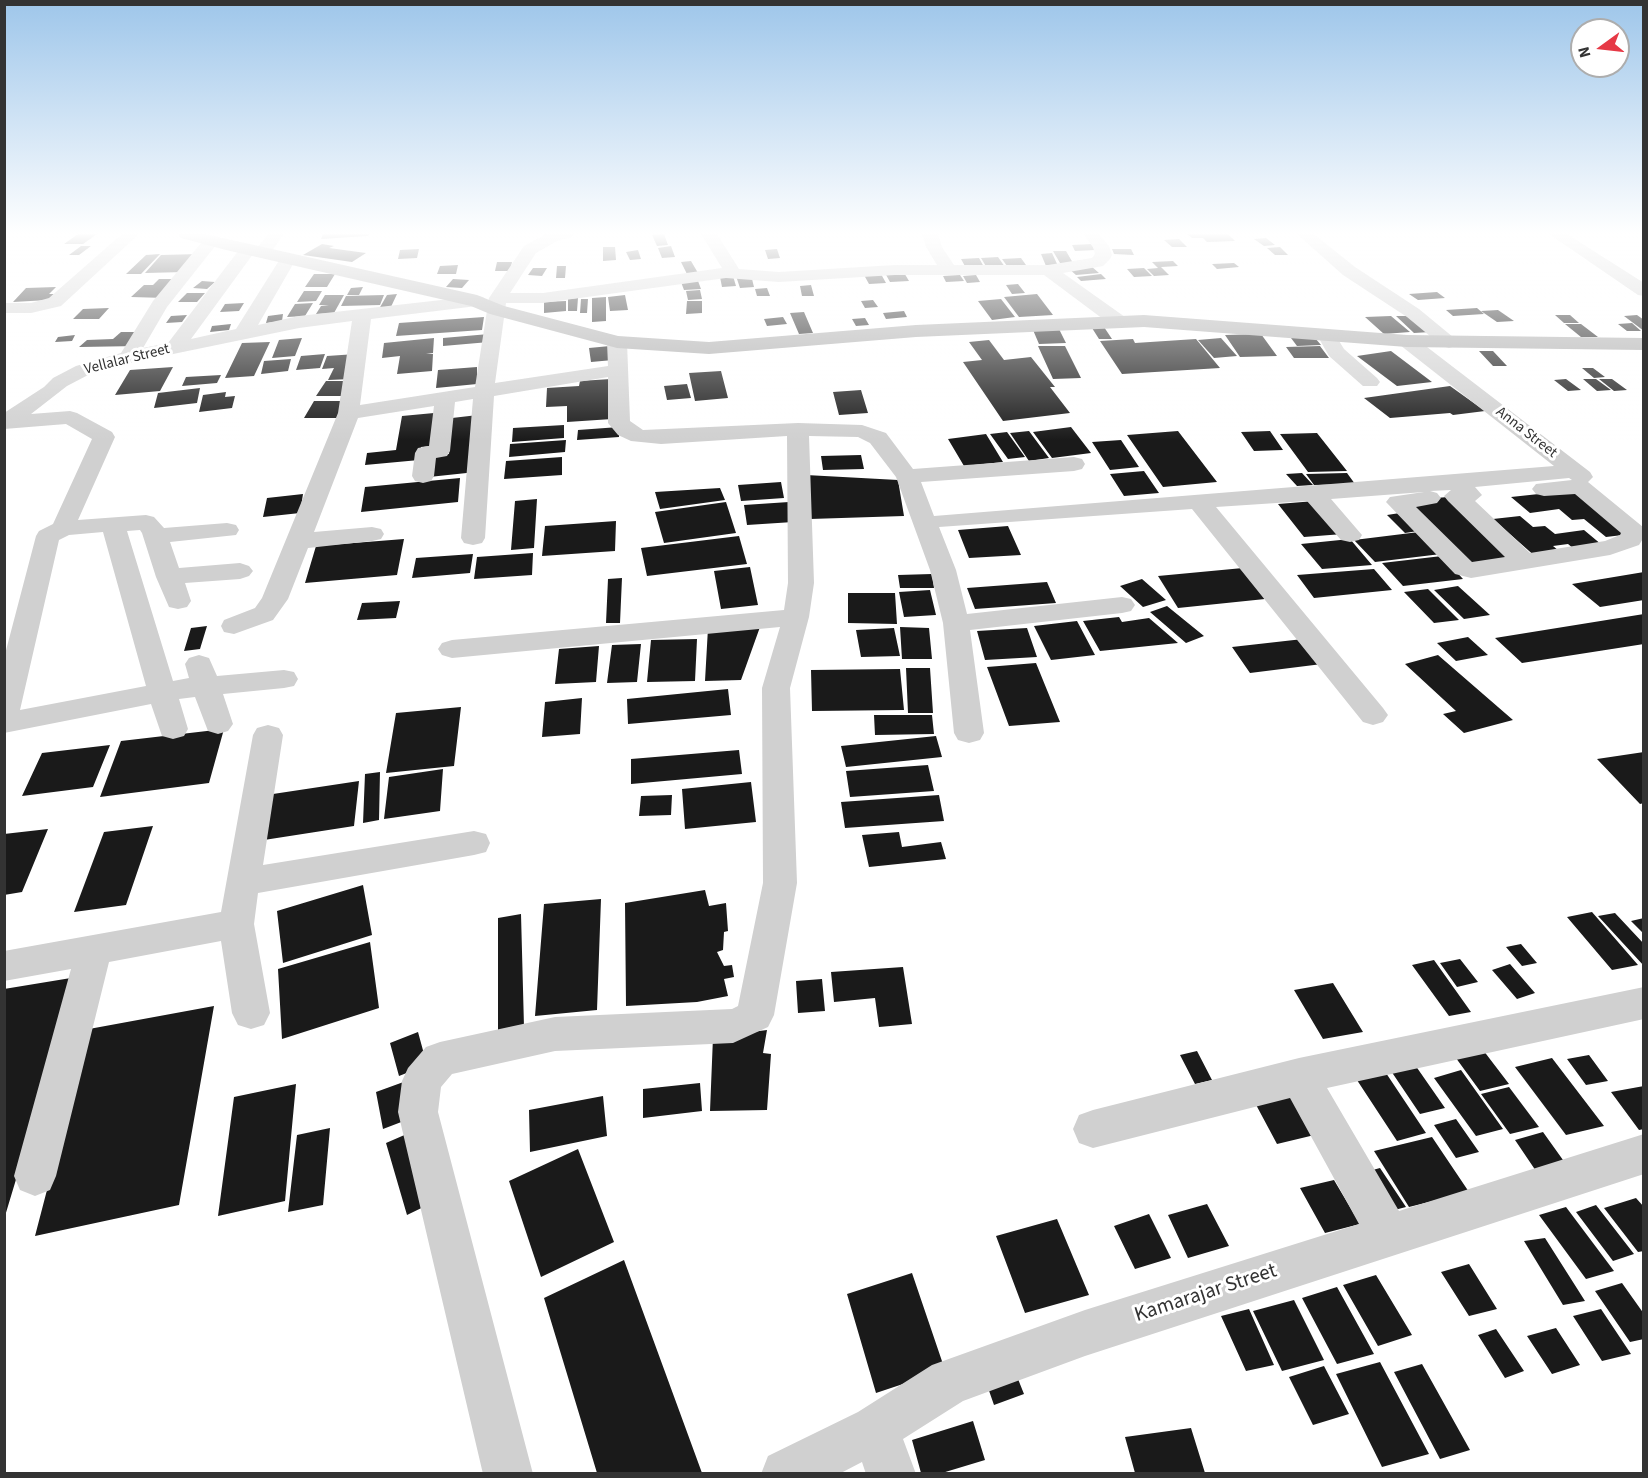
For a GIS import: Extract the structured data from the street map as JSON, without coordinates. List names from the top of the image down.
{
  "streets": {
    "street": ["Vellalar Street", "Anna Street", "Kamarajar Street"]
  },
  "north": "left"
}
